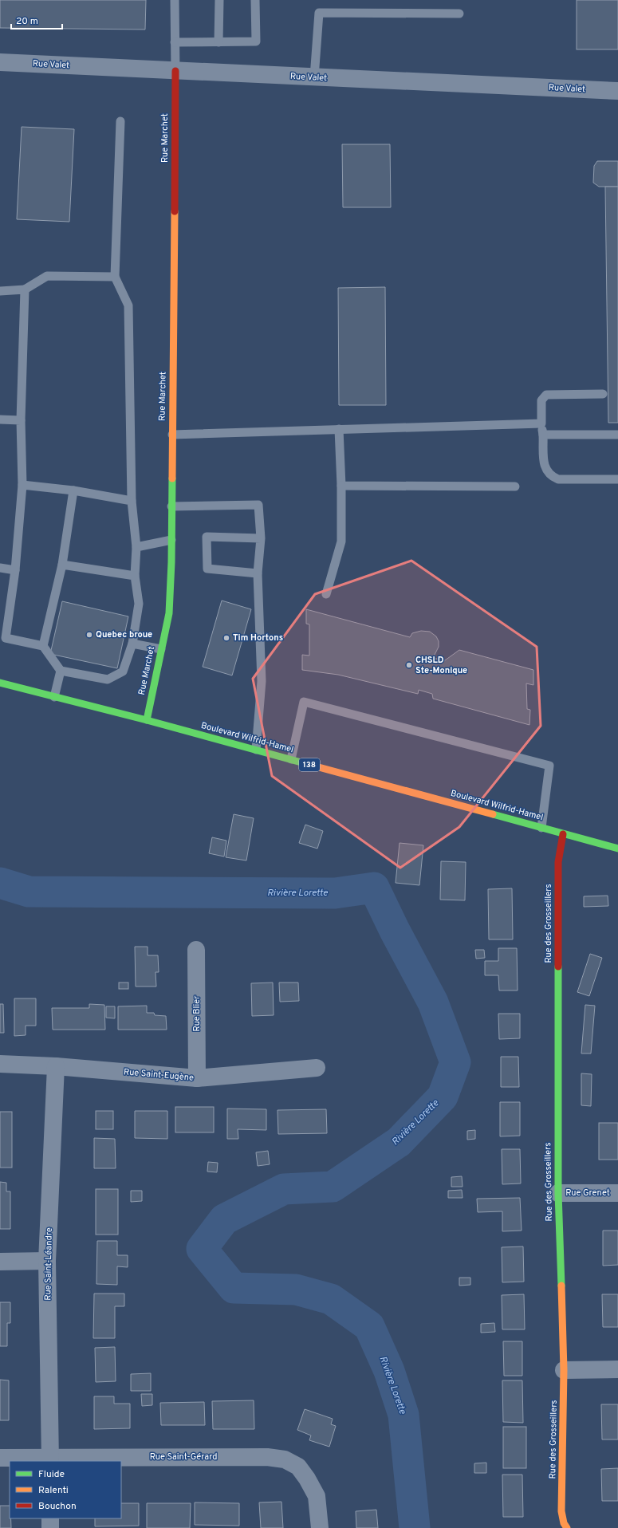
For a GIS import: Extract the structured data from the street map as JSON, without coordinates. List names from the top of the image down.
{
  "streets": {
    "street": [
      "Rue Valet",
      "Rue Marchet",
      "Boulevard Wilfrid-Hamel",
      "138",
      "Rue des Grosseillers",
      "Rue Blier",
      "Rue Saint-Eugène",
      "Rue Grenet",
      "Rue Saint-Léandre",
      "Rue Saint-Gérard"
    ]
  },
  "crossings": [
    ["Rue Valet", "Rue Marchet"],
    ["Rue Marchet", "Boulevard Wilfrid-Hamel"],
    ["Boulevard Wilfrid-Hamel", "Rue des Grosseillers"],
    ["Rue des Grosseillers", "Rue Grenet"],
    ["Rue Blier", "Rue Saint-Eugène"],
    ["Rue Saint-Eugène", "Rue Saint-Léandre"],
    ["Rue Saint-Léandre", "Rue Saint-Gérard"]
  ],
  "water": ["Rivière Lorette"],
  "places": ["Quebec broue", "Tim Hortons", "CHSLD Ste-Monique"],
  "legend": ["Fluide", "Ralenti", "Bouchon"],
  "scale_bar": "20 m"
}
